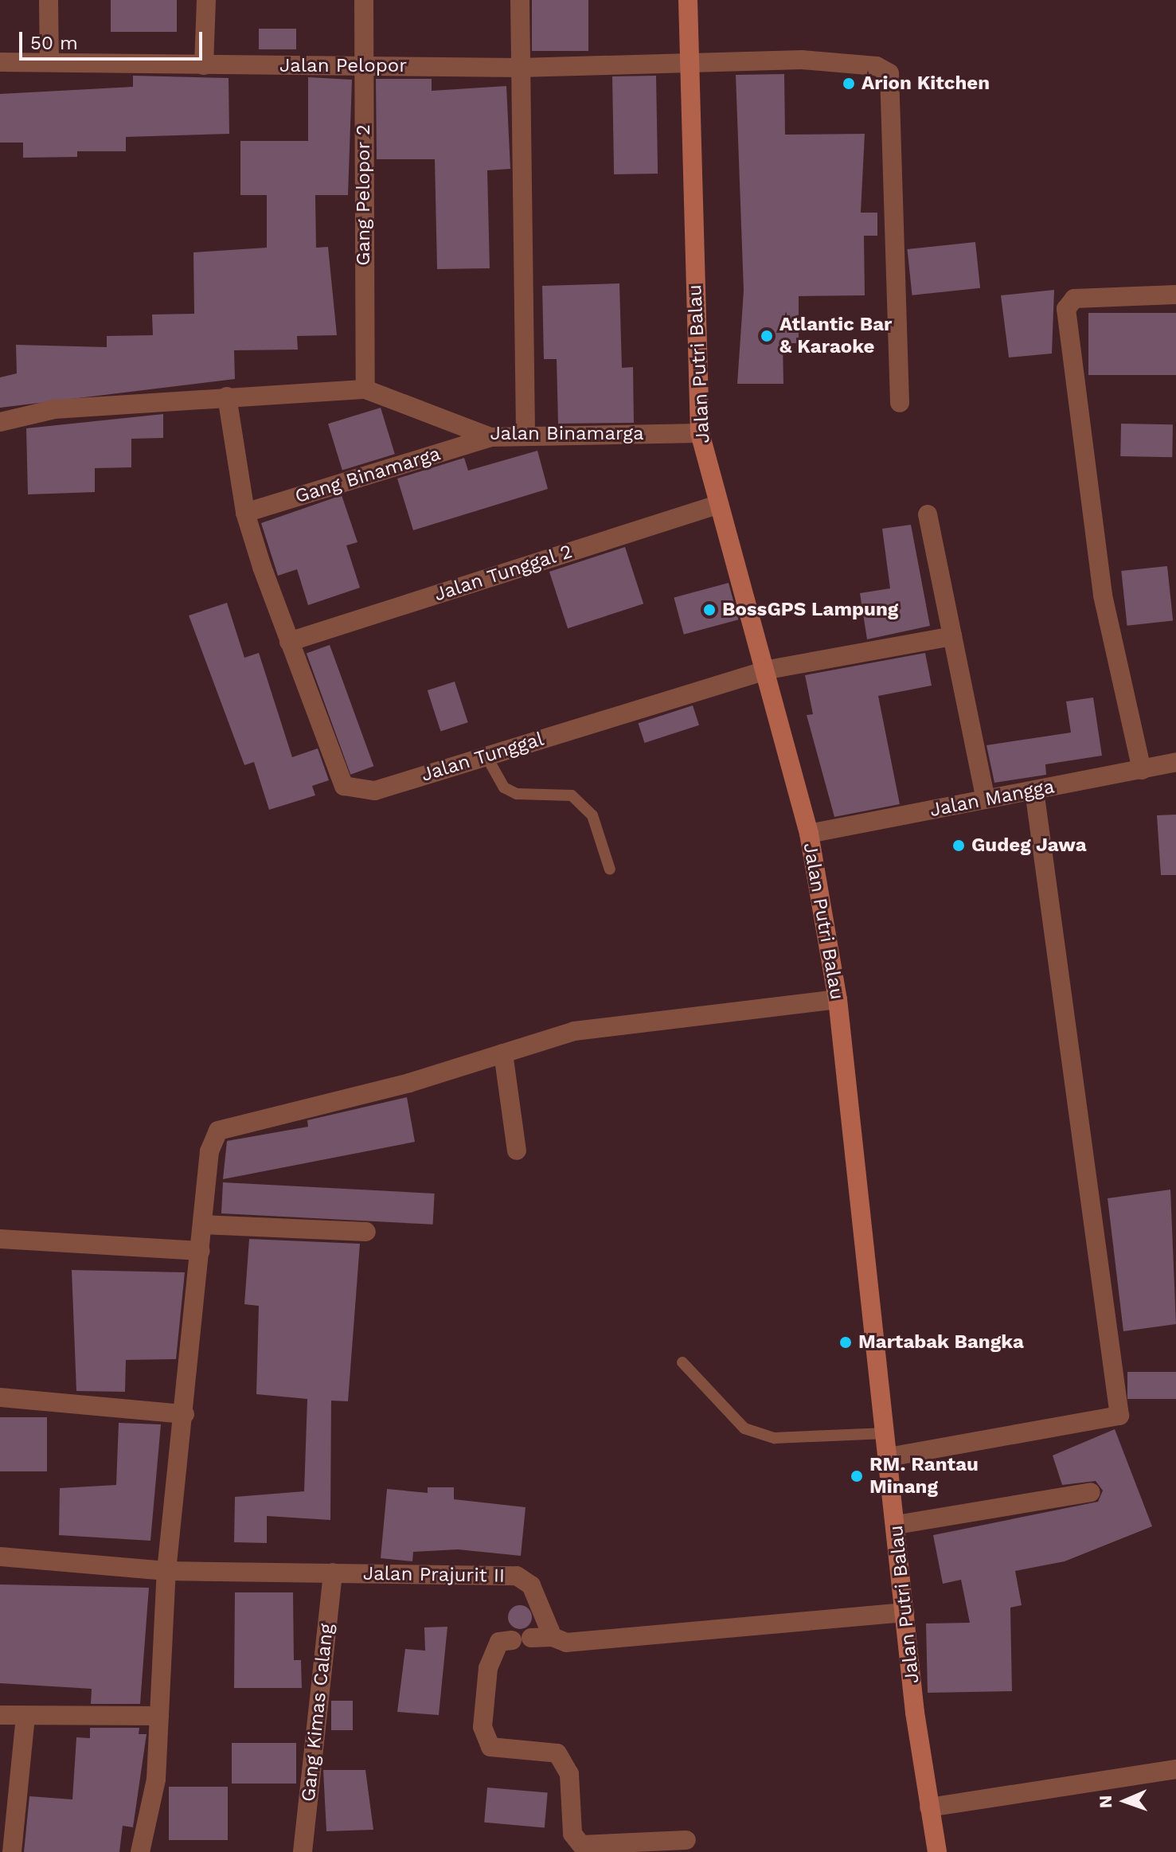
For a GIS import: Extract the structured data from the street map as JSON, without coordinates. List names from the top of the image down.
{
  "streets": {
    "main road": ["Jalan Putri Balau"],
    "street": [
      "Jalan Pelopor",
      "Gang Pelopor 2",
      "Jalan Binamarga",
      "Gang Binamarga",
      "Jalan Tunggal 2",
      "Jalan Tunggal",
      "Jalan Mangga",
      "Jalan Prajurit II",
      "Gang Kimas Calang"
    ]
  },
  "crossings": [
    ["Jalan Pelopor", "Gang Pelopor 2"],
    ["Jalan Pelopor", "Jalan Putri Balau"],
    ["Gang Pelopor 2", "Jalan Binamarga"],
    ["Jalan Putri Balau", "Jalan Binamarga"],
    ["Jalan Putri Balau", "Jalan Tunggal 2"],
    ["Jalan Putri Balau", "Jalan Tunggal"],
    ["Jalan Putri Balau", "Jalan Mangga"],
    ["Jalan Binamarga", "Gang Binamarga"],
    ["Jalan Tunggal 2", "Jalan Tunggal"],
    ["Jalan Prajurit II", "Gang Kimas Calang"]
  ],
  "places": [
    "Arion Kitchen",
    "Atlantic Bar & Karaoke",
    "BossGPS Lampung",
    "Gudeg Jawa",
    "Martabak Bangka",
    "RM. Rantau Minang"
  ],
  "scale_bar": "50 m",
  "north": "left"
}
